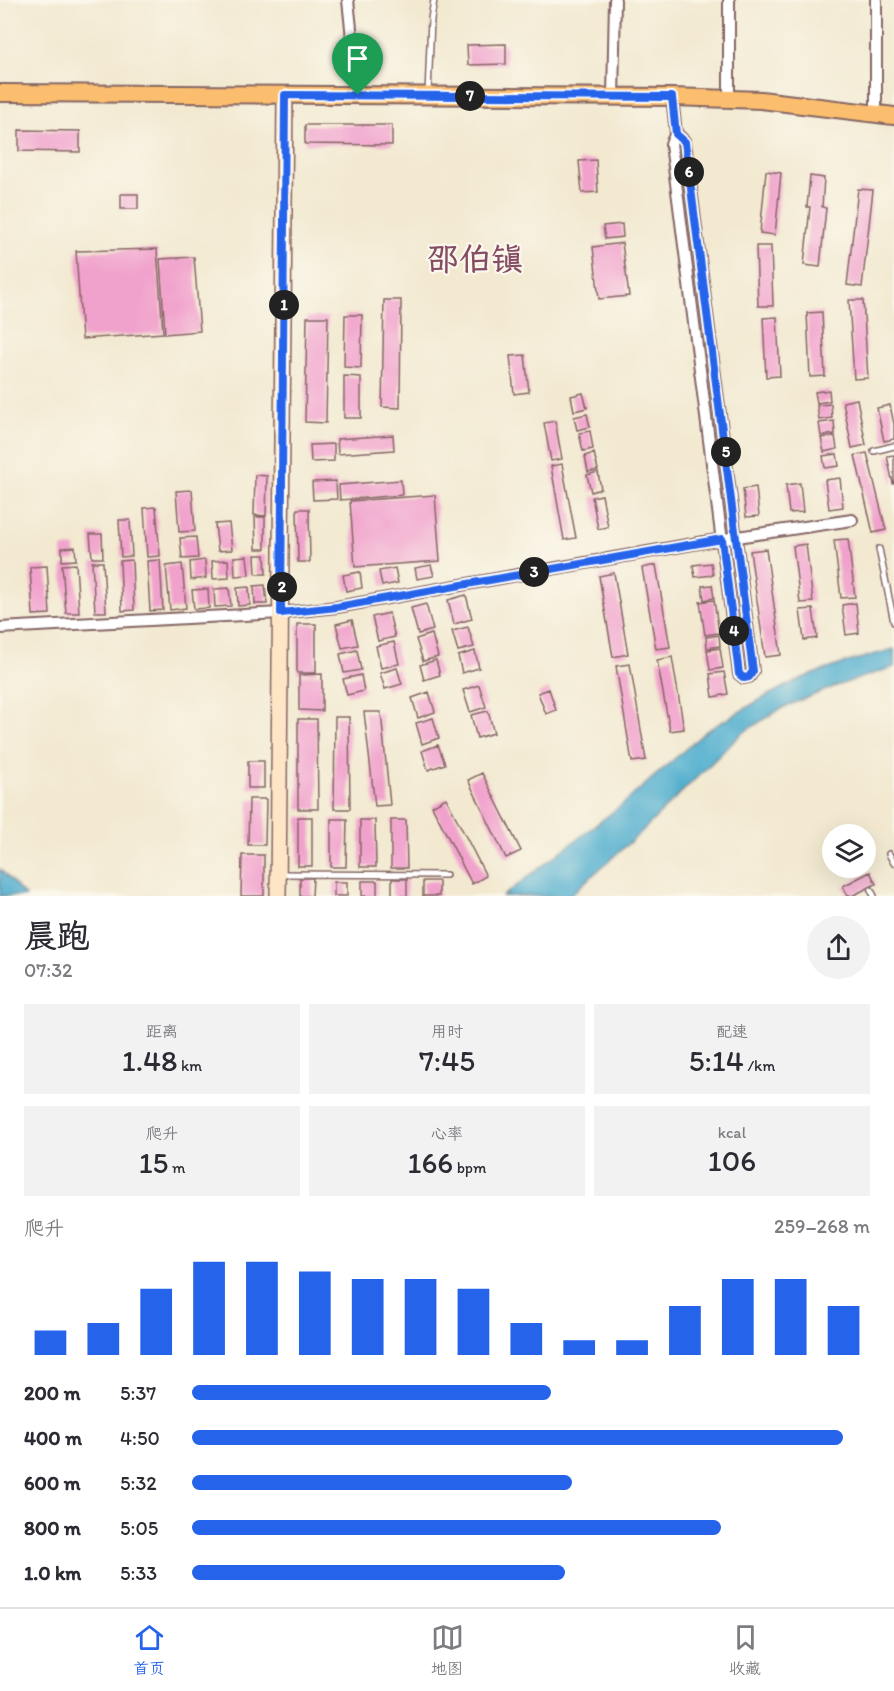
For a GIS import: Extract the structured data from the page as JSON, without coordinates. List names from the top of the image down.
{
  "districts": ["邵伯镇"],
  "page": {
    "pins": [
      "7",
      "6",
      "1",
      "5",
      "3",
      "2",
      "4"
    ],
    "heading": ["晨跑", "07:32"],
    "stats": [
      ["距离", "1.48 km"],
      ["用时", "7:45"],
      ["配速", "5:14 /km"],
      ["爬升", "15 m"],
      ["心率", "166 bpm"],
      ["kcal", "106"]
    ],
    "chart": ["爬升", "259–268 m"],
    "list": [
      {
        "name": "200 m",
        "note": "5:37"
      },
      {
        "name": "400 m",
        "note": "4:50"
      },
      {
        "name": "600 m",
        "note": "5:32"
      },
      {
        "name": "800 m",
        "note": "5:05"
      },
      {
        "name": "1.0 km",
        "note": "5:33"
      }
    ],
    "tabs": ["首页", "地图", "收藏"]
  }
}
